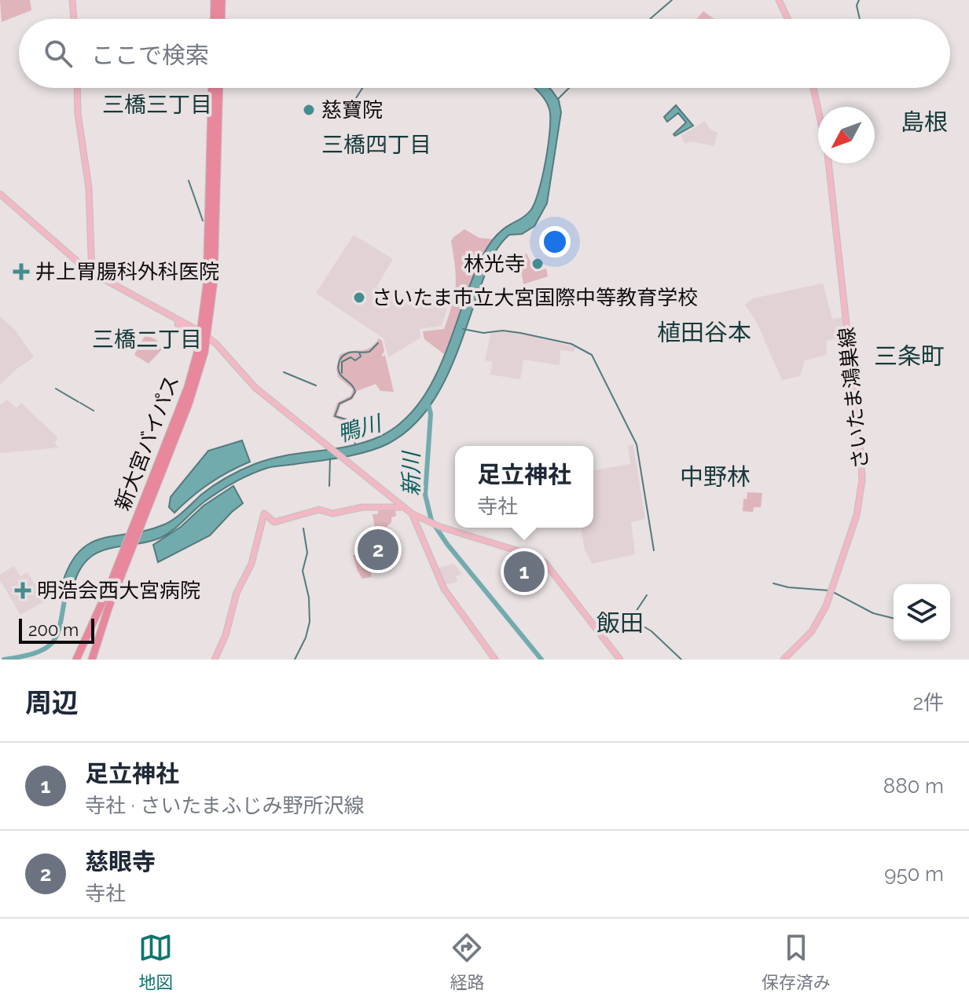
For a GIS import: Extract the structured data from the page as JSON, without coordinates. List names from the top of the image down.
{
  "streets": {
    "highway": ["新大宮バイパス"],
    "main road": ["さいたま鴻巣線"]
  },
  "districts": [
    "三橋三丁目",
    "島根",
    "三橋四丁目",
    "植田谷本",
    "三橋二丁目",
    "三条町",
    "中野林",
    "飯田"
  ],
  "water": ["鴨川", "新川"],
  "places": {
    "other": ["慈寶院", "林光寺", "さいたま市立大宮国際中等教育学校"],
    "health": ["井上胃腸科外科医院", "明浩会西大宮病院"]
  },
  "scale_bar": "200 m",
  "north": "bottom left",
  "page": {
    "search": "ここで検索",
    "popup": ["足立神社", "寺社"],
    "pins": ["2", "1"],
    "scale": "200 m",
    "heading": ["周辺", "2件"],
    "list": [
      {
        "mark": "1",
        "name": "足立神社",
        "note": "寺社 · さいたまふじみ野所沢線",
        "value": "880 m"
      },
      {
        "mark": "2",
        "name": "慈眼寺",
        "note": "寺社",
        "value": "950 m"
      }
    ],
    "nav": ["地図", "経路", "保存済み"]
  }
}
